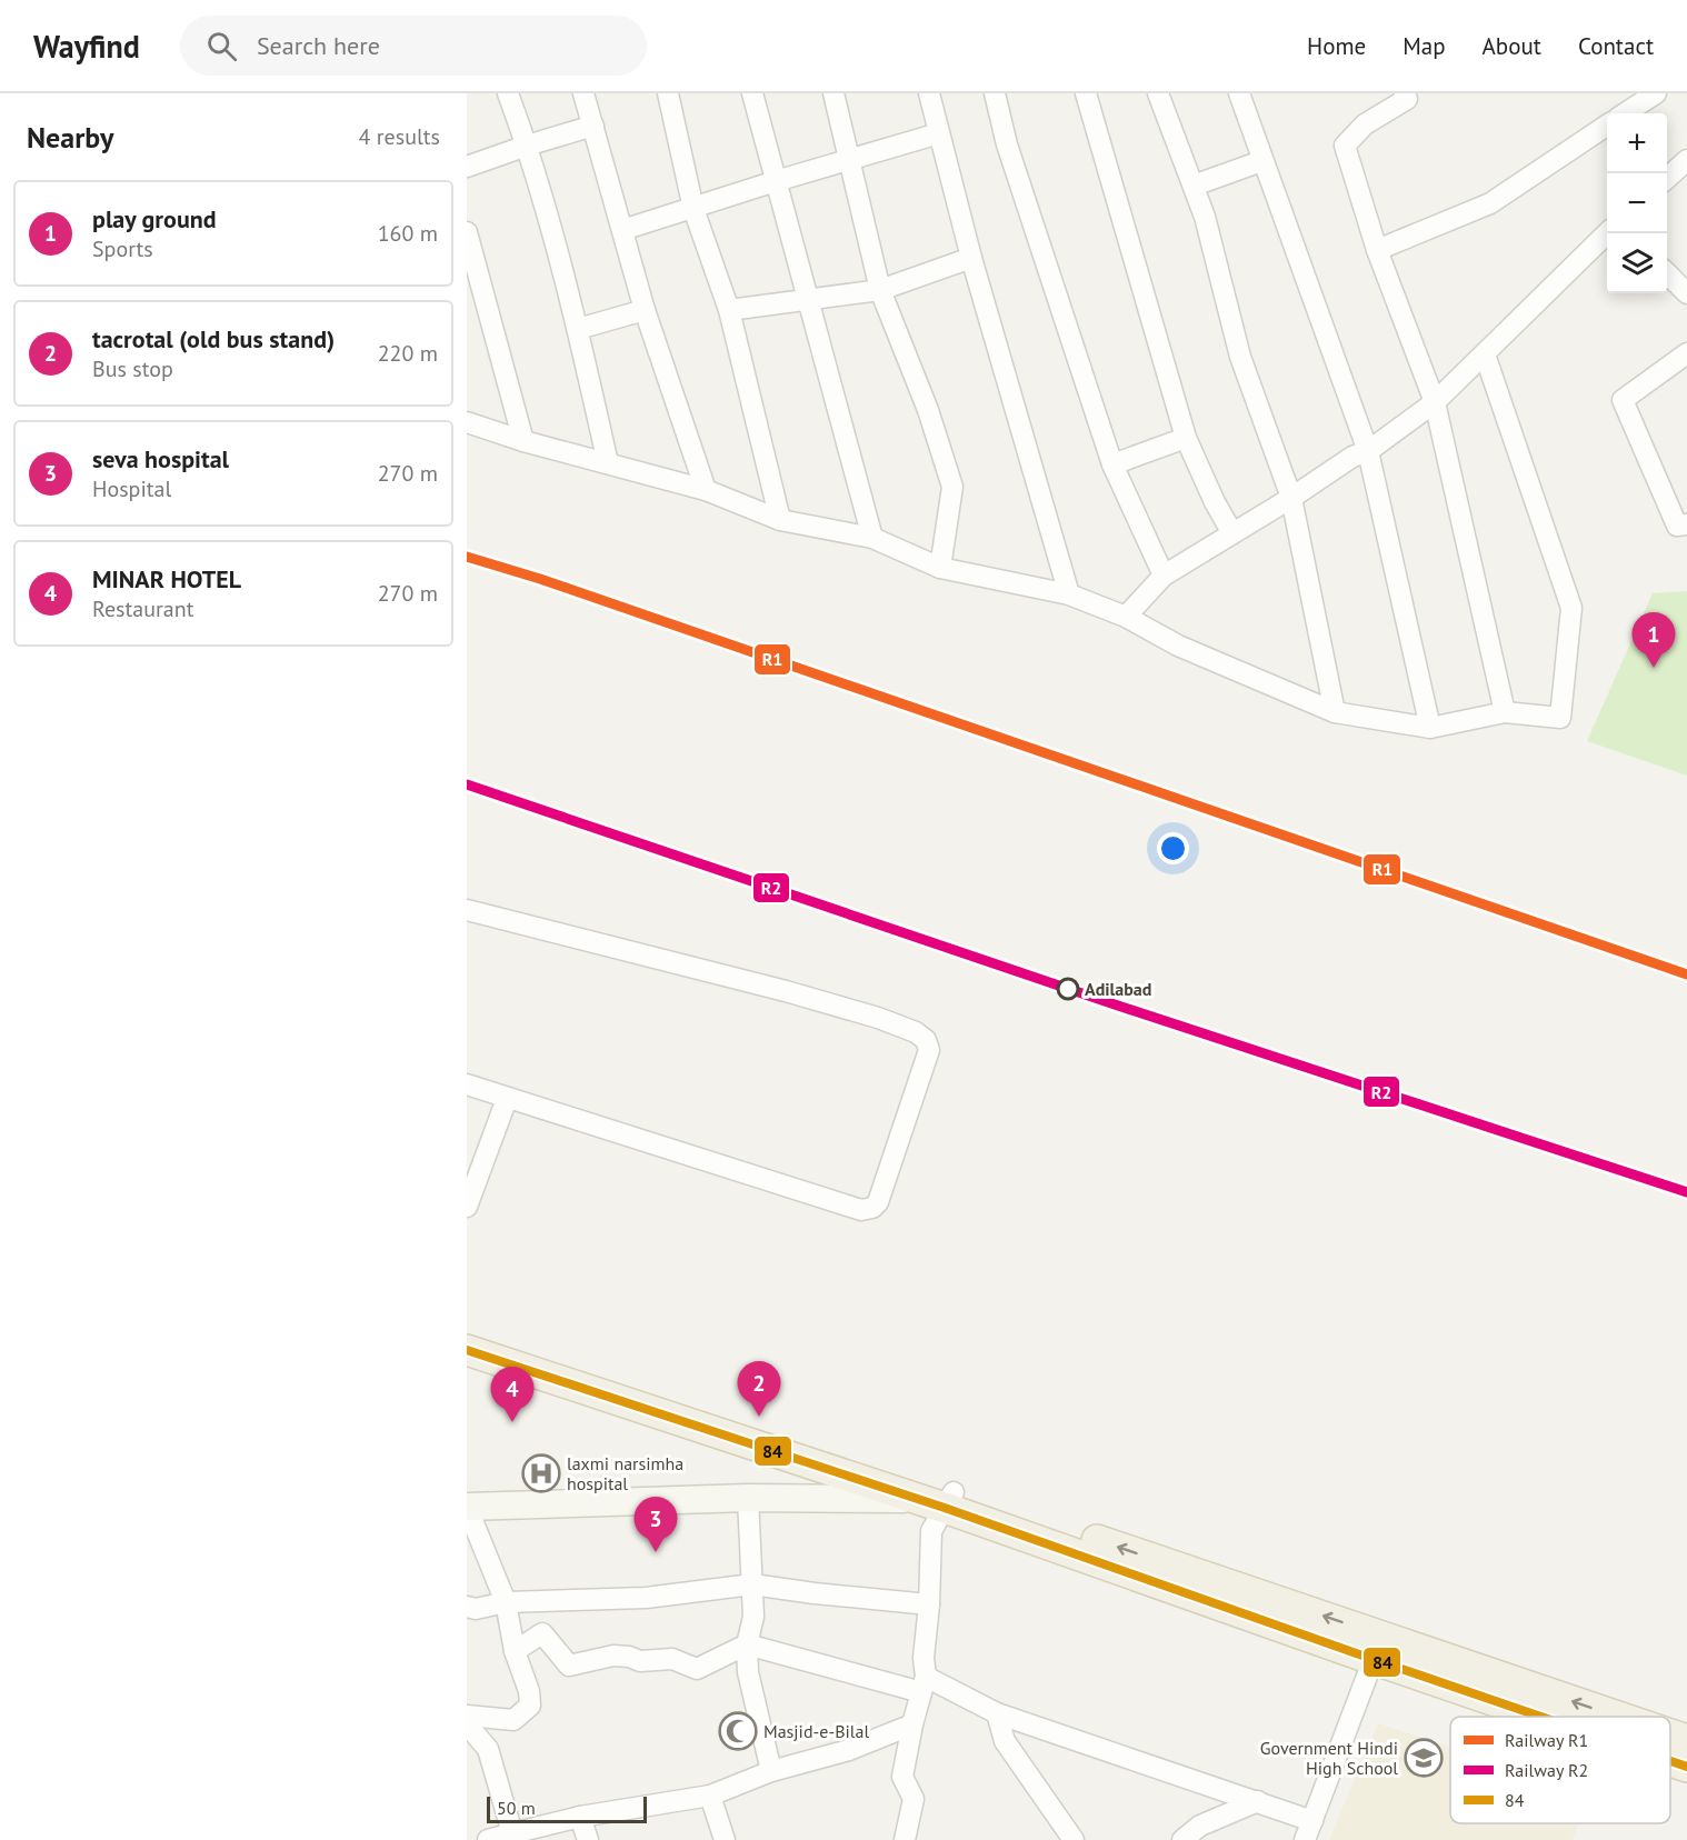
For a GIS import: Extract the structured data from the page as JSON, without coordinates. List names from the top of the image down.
{
  "places": {
    "other": ["Adilabad"],
    "hospital": ["laxmi narsimha hospital"],
    "mosque": ["Masjid-e-Bilal"],
    "school or university": ["Government Hindi High School"]
  },
  "lines": ["rail line R1", "rail line R2", "transit line 84"],
  "legend": ["Railway R1", "Railway R2", "84"],
  "scale_bar": "50 m",
  "page": {
    "header": "Wayfind",
    "search": "Search here",
    "nav": [
      "Home",
      "Map",
      "About",
      "Contact"
    ],
    "heading": ["Nearby", "4 results"],
    "map_buttons": ["+", "−"],
    "list": [
      {
        "mark": "1",
        "name": "play ground",
        "note": "Sports",
        "value": "160 m"
      },
      {
        "mark": "2",
        "name": "tacrotal (old bus stand)",
        "note": "Bus stop",
        "value": "220 m"
      },
      {
        "mark": "3",
        "name": "seva hospital",
        "note": "Hospital",
        "value": "270 m"
      },
      {
        "mark": "4",
        "name": "MINAR HOTEL",
        "note": "Restaurant",
        "value": "270 m"
      }
    ],
    "pins": [
      "1",
      "2",
      "4",
      "3"
    ],
    "scale": "50 m"
  }
}
